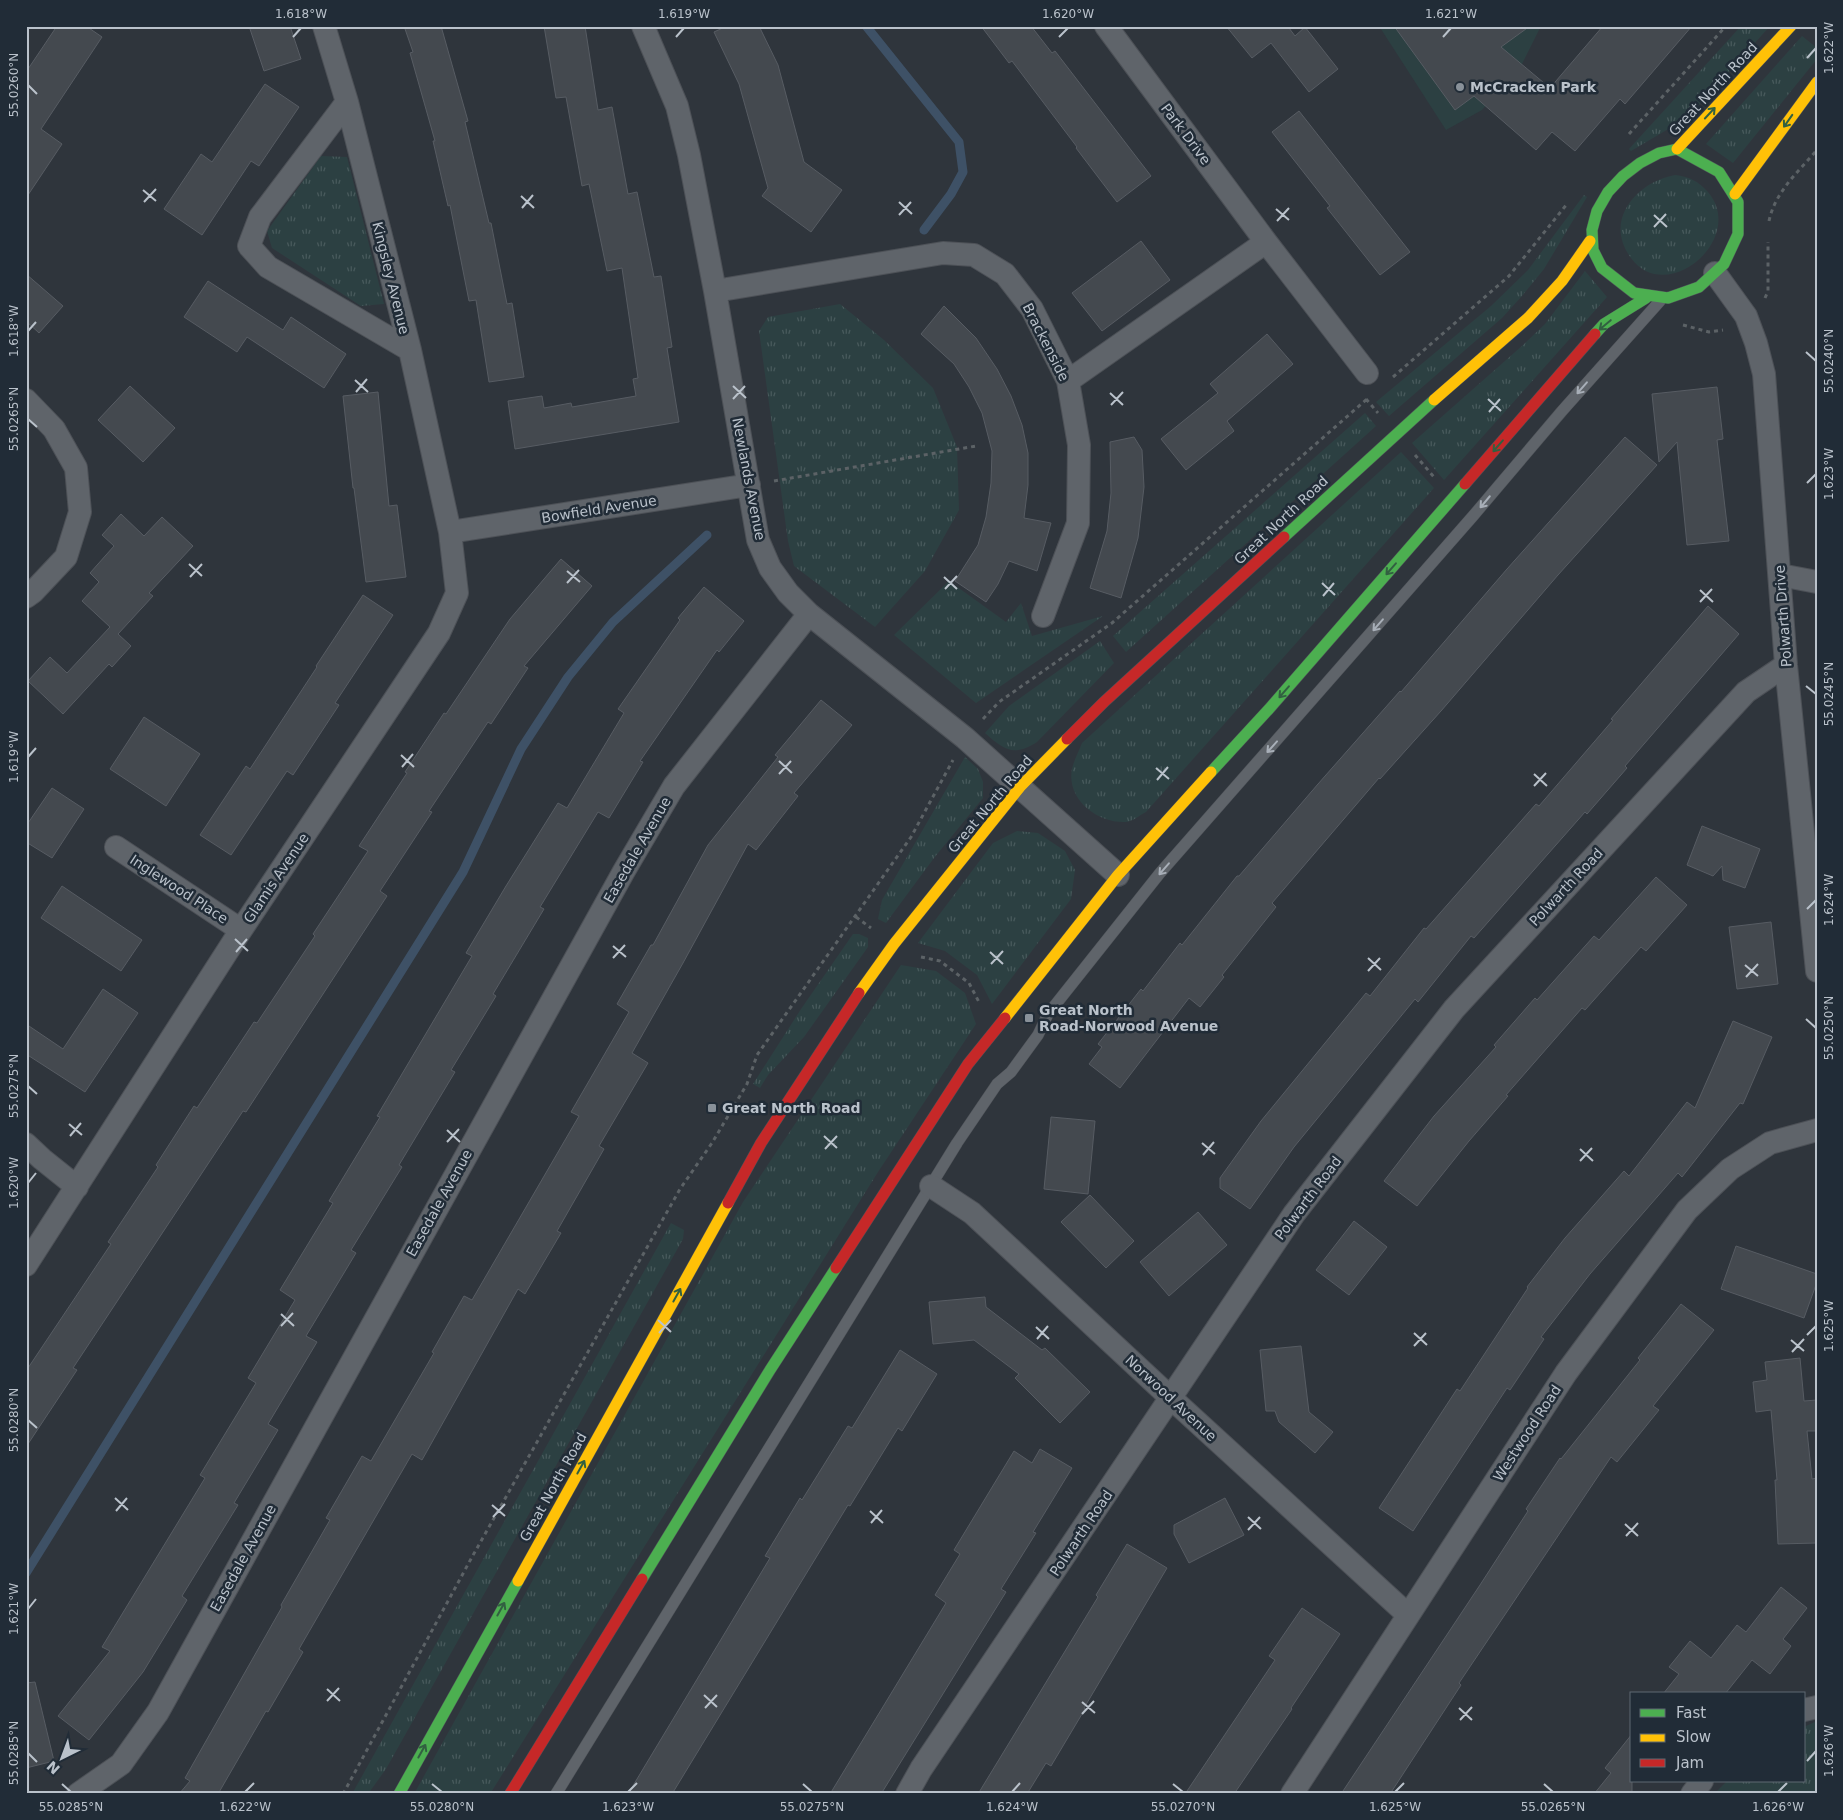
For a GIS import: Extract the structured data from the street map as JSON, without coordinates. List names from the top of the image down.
{
  "streets": {
    "main road": ["Great North Road"],
    "street": [
      "Park Drive",
      "Kingsley Avenue",
      "Brackenside",
      "Newlands Avenue",
      "Bowfield Avenue",
      "Polwarth Drive",
      "Easedale Avenue",
      "Glamis Avenue",
      "Polwarth Road",
      "Inglewood Place",
      "Norwood Avenue",
      "Westwood Road"
    ]
  },
  "crossings": [
    ["Great North Road", "Newlands Avenue"],
    ["Great North Road", "Polwarth Drive"],
    ["Kingsley Avenue", "Bowfield Avenue"],
    ["Kingsley Avenue", "Glamis Avenue"],
    ["Brackenside", "Newlands Avenue"],
    ["Newlands Avenue", "Bowfield Avenue"],
    ["Newlands Avenue", "Easedale Avenue"],
    ["Bowfield Avenue", "Glamis Avenue"],
    ["Polwarth Drive", "Polwarth Road"],
    ["Glamis Avenue", "Inglewood Place"],
    ["Polwarth Road", "Norwood Avenue"],
    ["Norwood Avenue", "Westwood Road"]
  ],
  "one_way": ["Great North Road"],
  "places": {
    "other": ["McCracken Park"],
    "transit": ["Great North Road-Norwood Avenue", "Great North Road"]
  },
  "legend": ["Fast", "Slow", "Jam"],
  "north": "bottom left",
  "coordinates": [
    "1.618°W",
    "1.619°W",
    "1.620°W",
    "1.621°W",
    "1.622°W",
    "55.0260°N",
    "55.0240°N",
    "55.0265°N",
    "1.623°W",
    "55.0245°N",
    "1.624°W",
    "55.0250°N",
    "55.0275°N",
    "1.625°W",
    "55.0280°N",
    "1.626°W",
    "55.0285°N",
    "55.0270°N"
  ]
}
